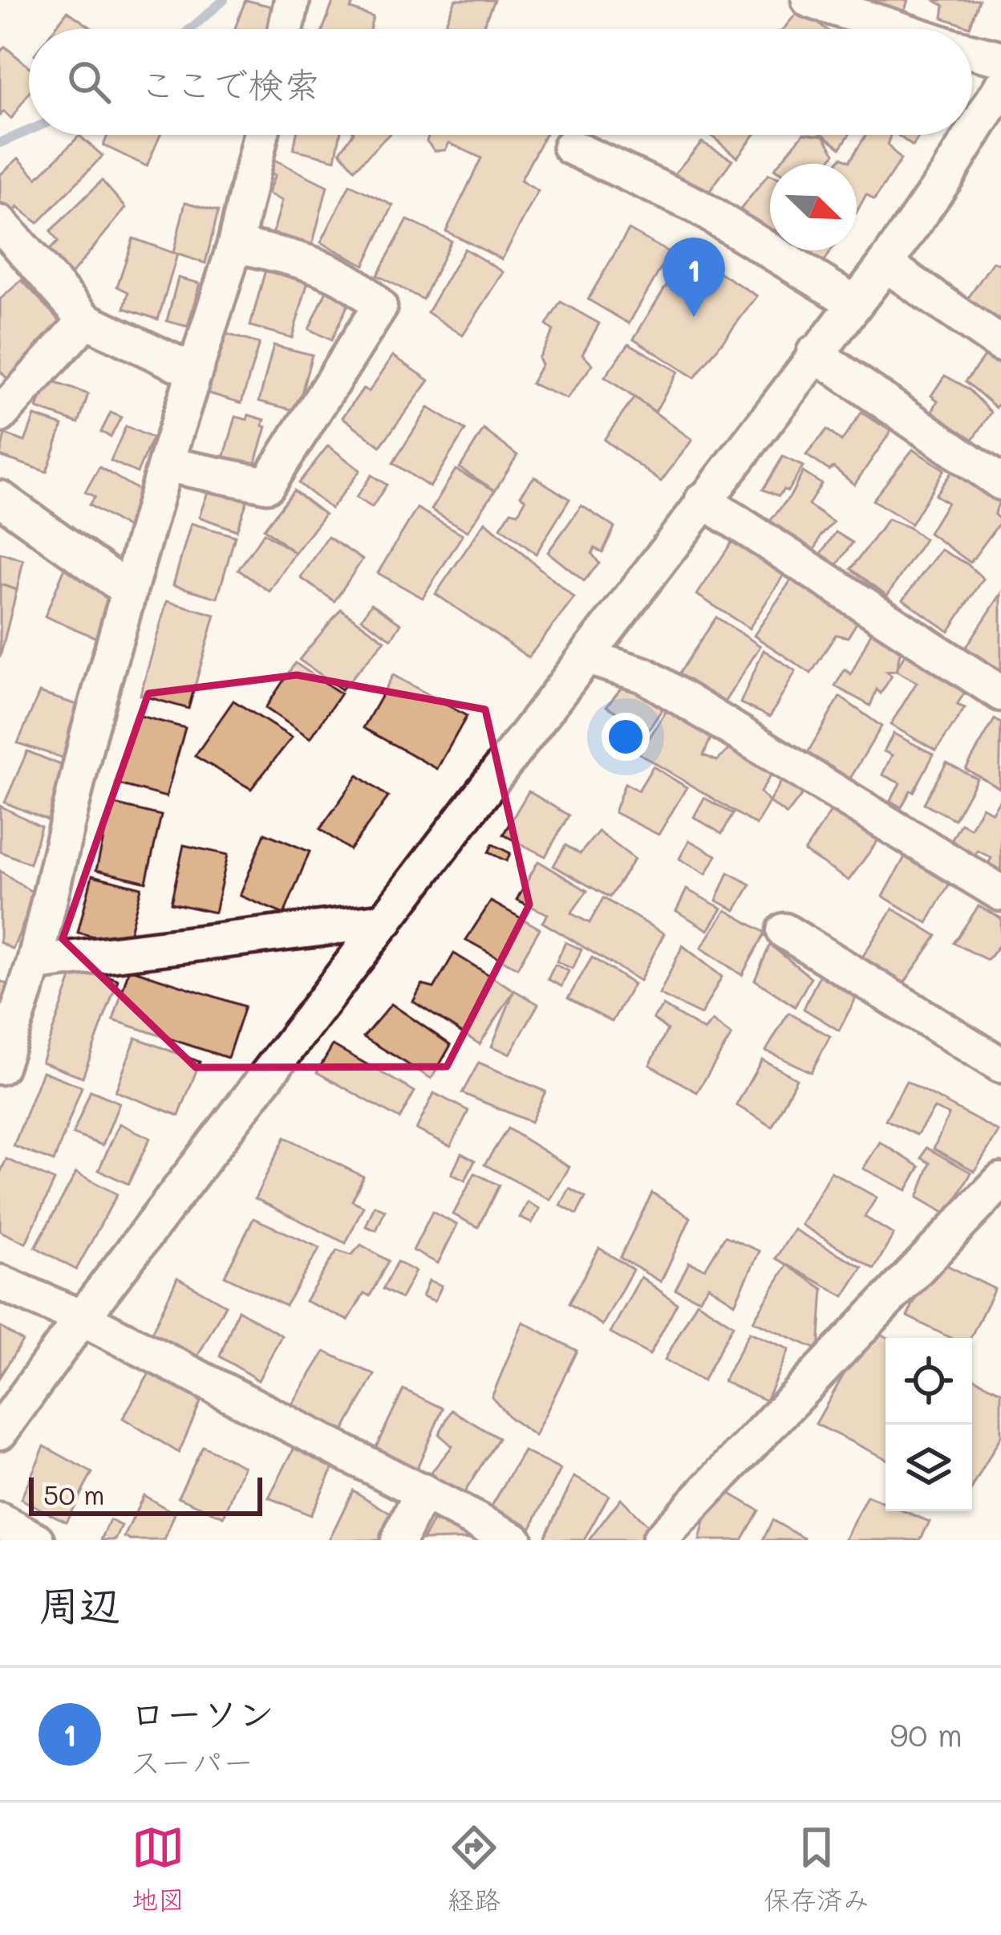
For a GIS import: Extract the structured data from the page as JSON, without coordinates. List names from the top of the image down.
{
  "scale_bar": "50 m",
  "north": "bottom right",
  "page": {
    "search": "ここで検索",
    "pins": "1",
    "scale": "50 m",
    "heading": "周辺",
    "list": [
      {
        "mark": "1",
        "name": "ローソン",
        "note": "スーパー",
        "value": "90 m"
      }
    ],
    "nav": ["地図", "経路", "保存済み"]
  }
}
